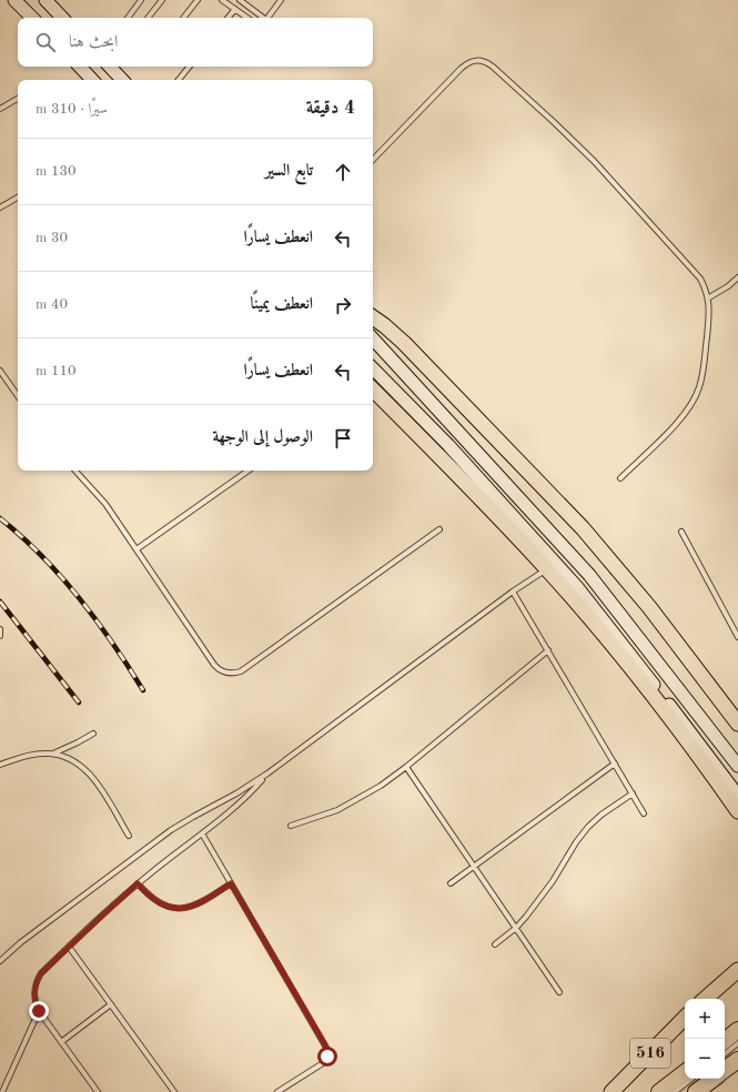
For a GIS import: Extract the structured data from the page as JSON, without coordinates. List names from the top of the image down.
{
  "streets": {
    "highway": ["516"]
  },
  "page": {
    "search": "ابحث هنا",
    "heading": ["4 دقيقة", "سيرًا · 310 m"],
    "list": [
      ["تابع السير", "130 m"],
      ["انعطف يسارًا", "30 m"],
      ["انعطف يمينًا", "40 m"],
      ["انعطف يسارًا", "110 m"],
      "الوصول إلى الوجهة"
    ],
    "map_buttons": ["+", "−"]
  }
}
